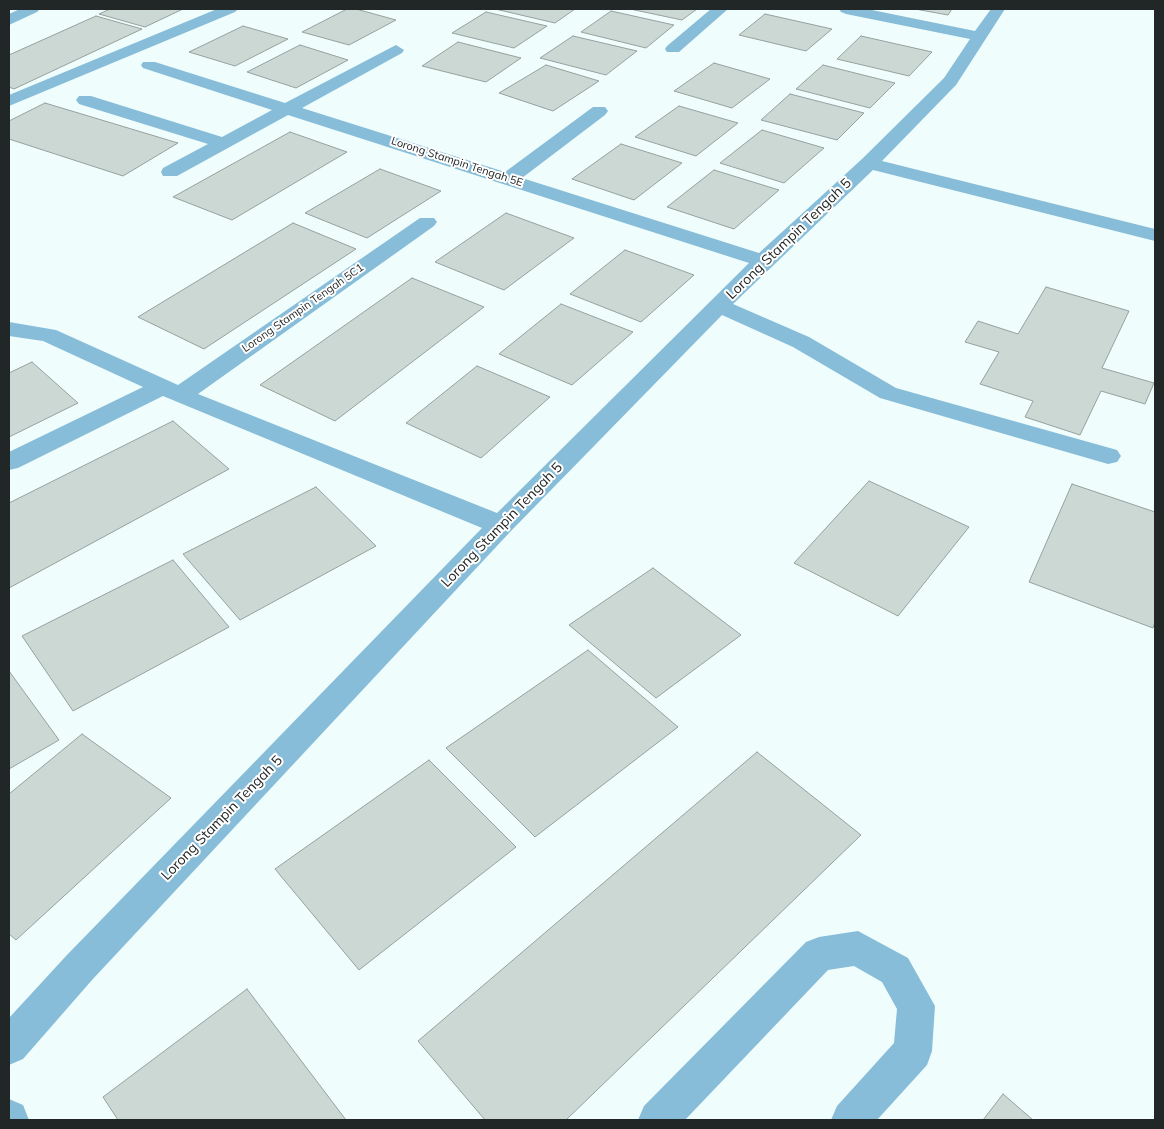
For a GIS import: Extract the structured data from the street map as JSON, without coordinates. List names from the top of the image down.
{
  "streets": {
    "street": ["Lorong Stampin Tengah 5E", "Lorong Stampin Tengah 5", "Lorong Stampin Tengah 5C1"]
  },
  "crossings": [
    ["Lorong Stampin Tengah 5E", "Lorong Stampin Tengah 5"]
  ]
}
